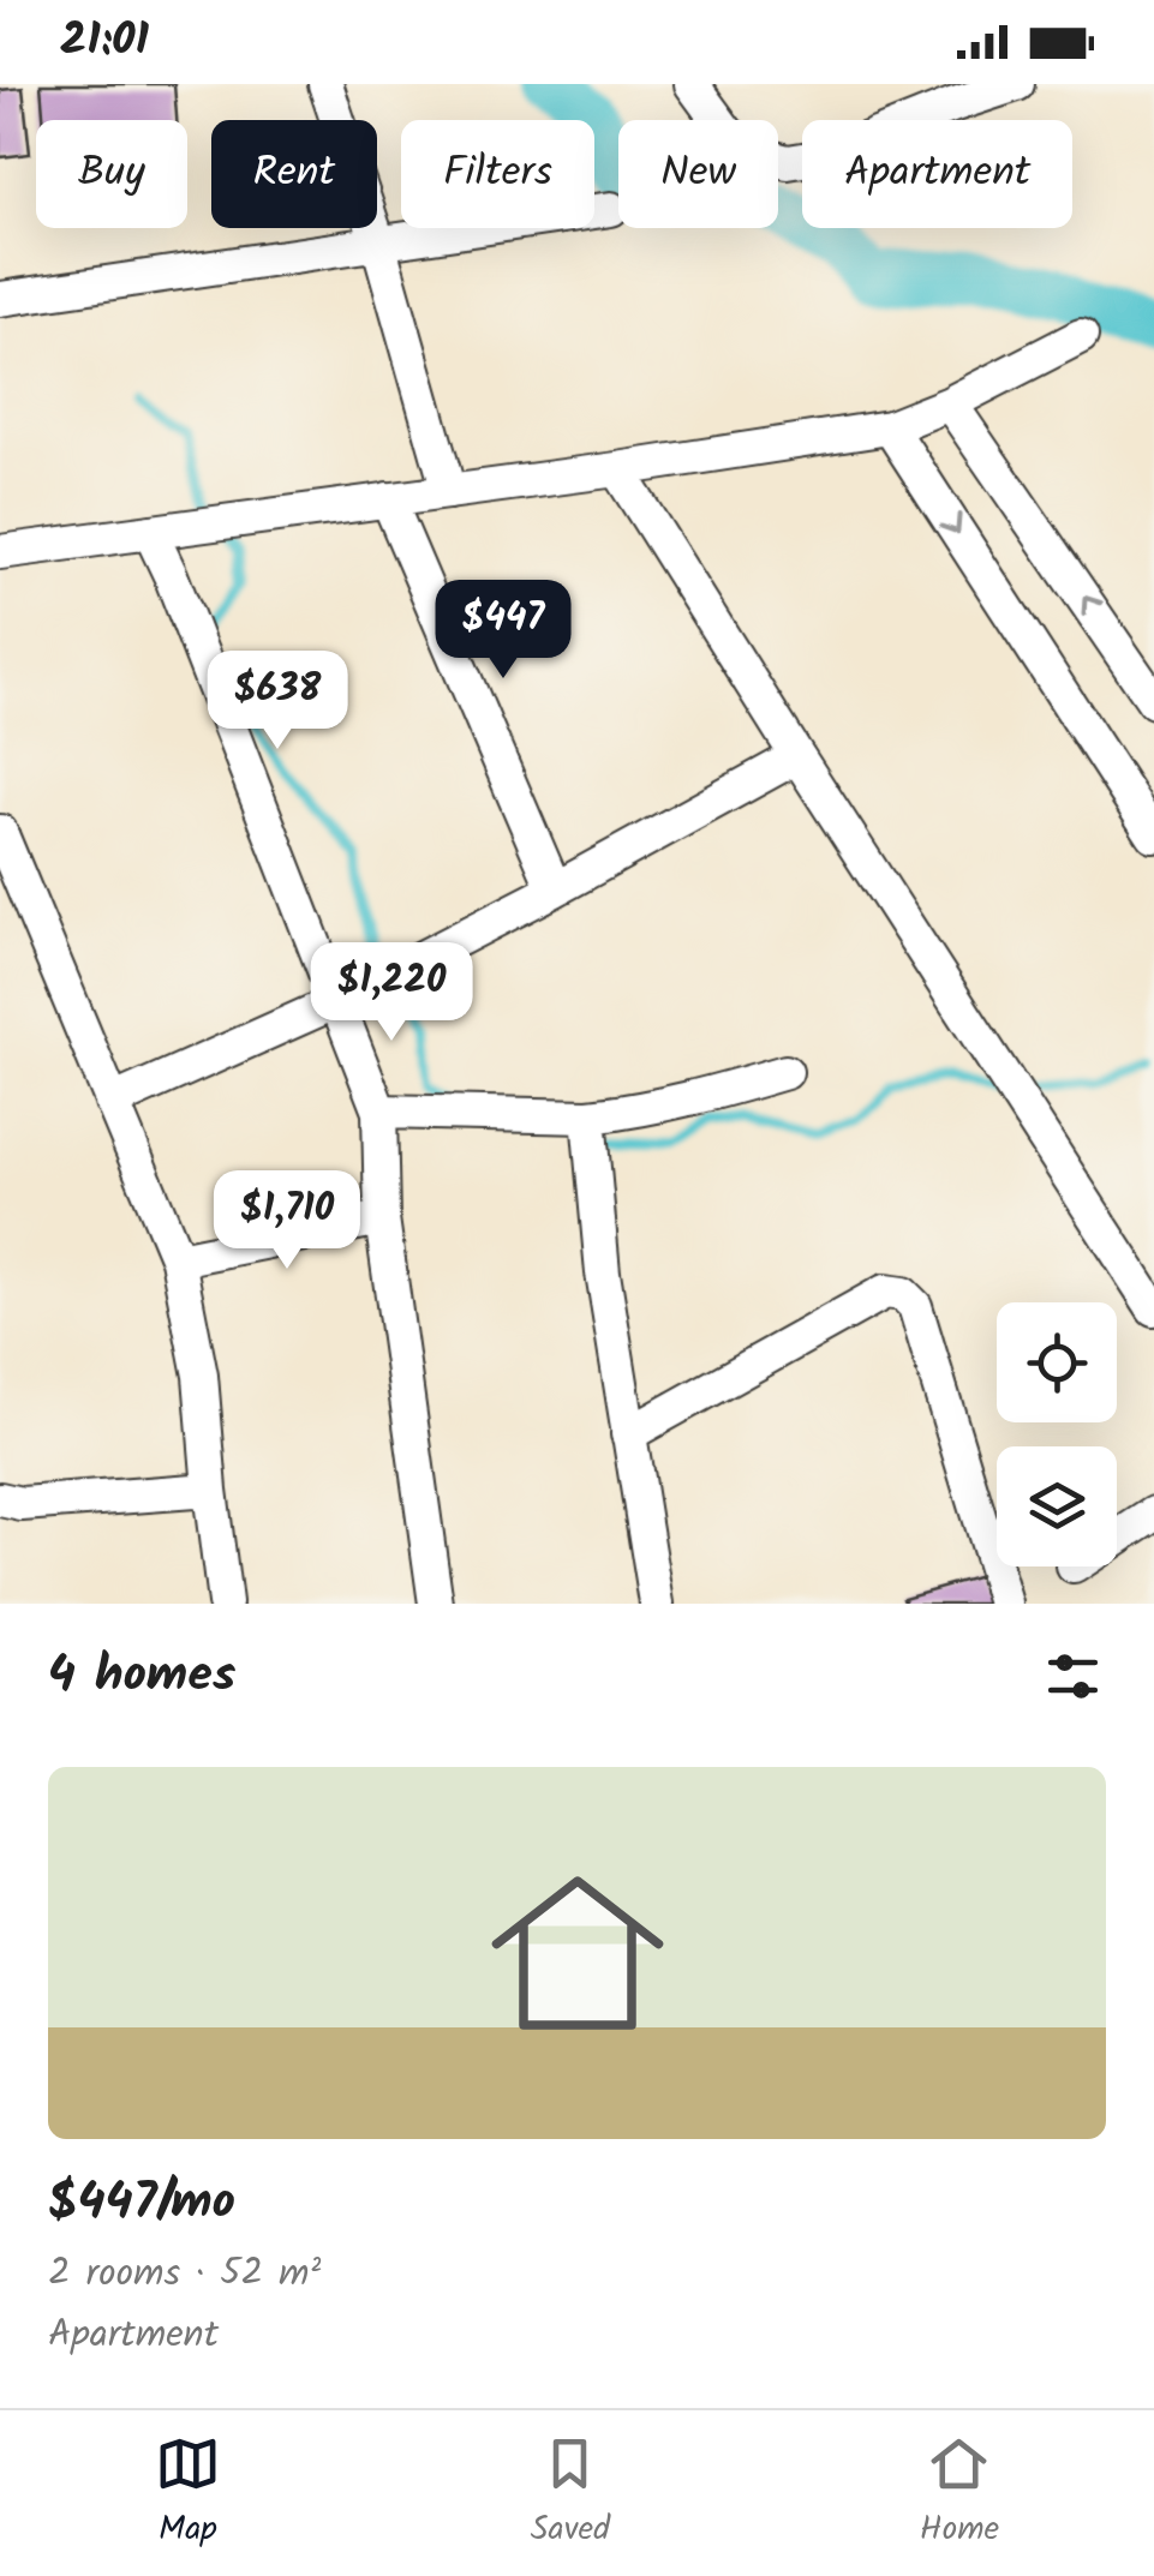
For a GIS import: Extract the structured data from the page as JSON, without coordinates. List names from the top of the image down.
{
  "page": {
    "status": "21:01",
    "chip": [
      "Buy",
      "Rent",
      "Filters",
      "New",
      "Apartment"
    ],
    "price": [
      "$447",
      "$638",
      "$1,220",
      "$1,710"
    ],
    "heading": "4 homes",
    "list": [
      {
        "name": "$447/mo",
        "note": "2 rooms · 52 m² · Apartment"
      }
    ],
    "tabs": ["Map", "Saved", "Home"]
  }
}
